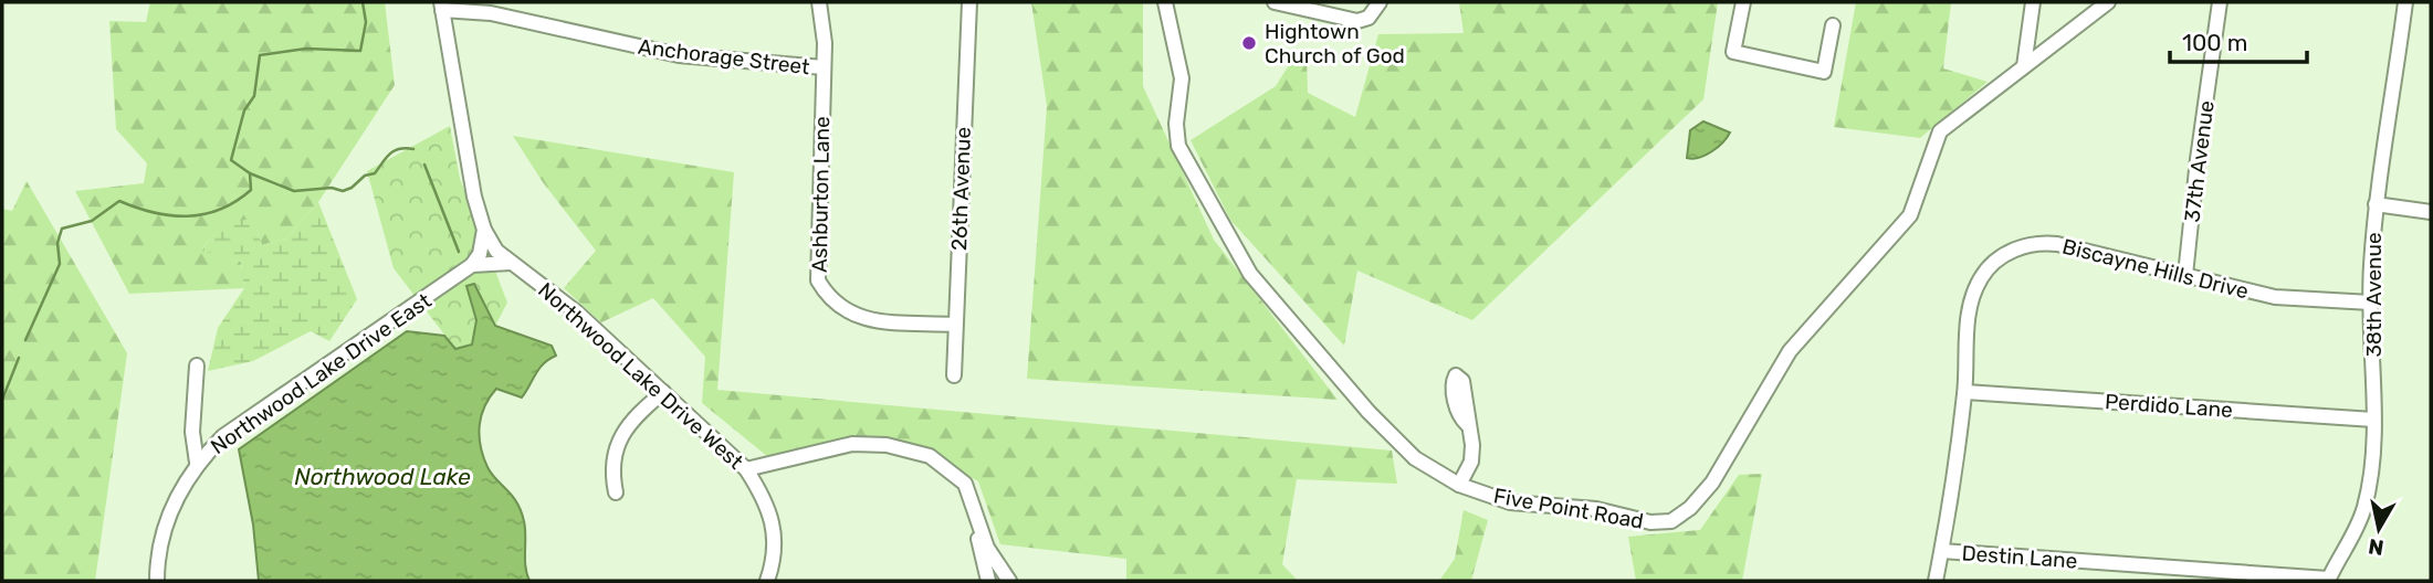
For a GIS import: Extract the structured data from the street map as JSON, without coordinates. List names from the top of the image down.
{
  "streets": {
    "street": [
      "Anchorage Street",
      "37th Avenue",
      "26th Avenue",
      "Ashburton Lane",
      "Biscayne Hills Drive",
      "38th Avenue",
      "Northwood Lake Drive East",
      "Northwood Lake Drive West",
      "Perdido Lane",
      "Five Point Road",
      "Destin Lane"
    ]
  },
  "crossings": [
    ["Anchorage Street", "Ashburton Lane"],
    ["Anchorage Street", "Northwood Lake Drive West"],
    ["37th Avenue", "Biscayne Hills Drive"],
    ["26th Avenue", "Ashburton Lane"],
    ["Biscayne Hills Drive", "38th Avenue"],
    ["Biscayne Hills Drive", "Perdido Lane"],
    ["Biscayne Hills Drive", "Destin Lane"],
    ["38th Avenue", "Perdido Lane"],
    ["38th Avenue", "Destin Lane"],
    ["Northwood Lake Drive East", "Northwood Lake Drive West"]
  ],
  "water": ["Northwood Lake"],
  "places": ["Hightown Church of God"],
  "scale_bar": "100 m",
  "north": "bottom"
}
